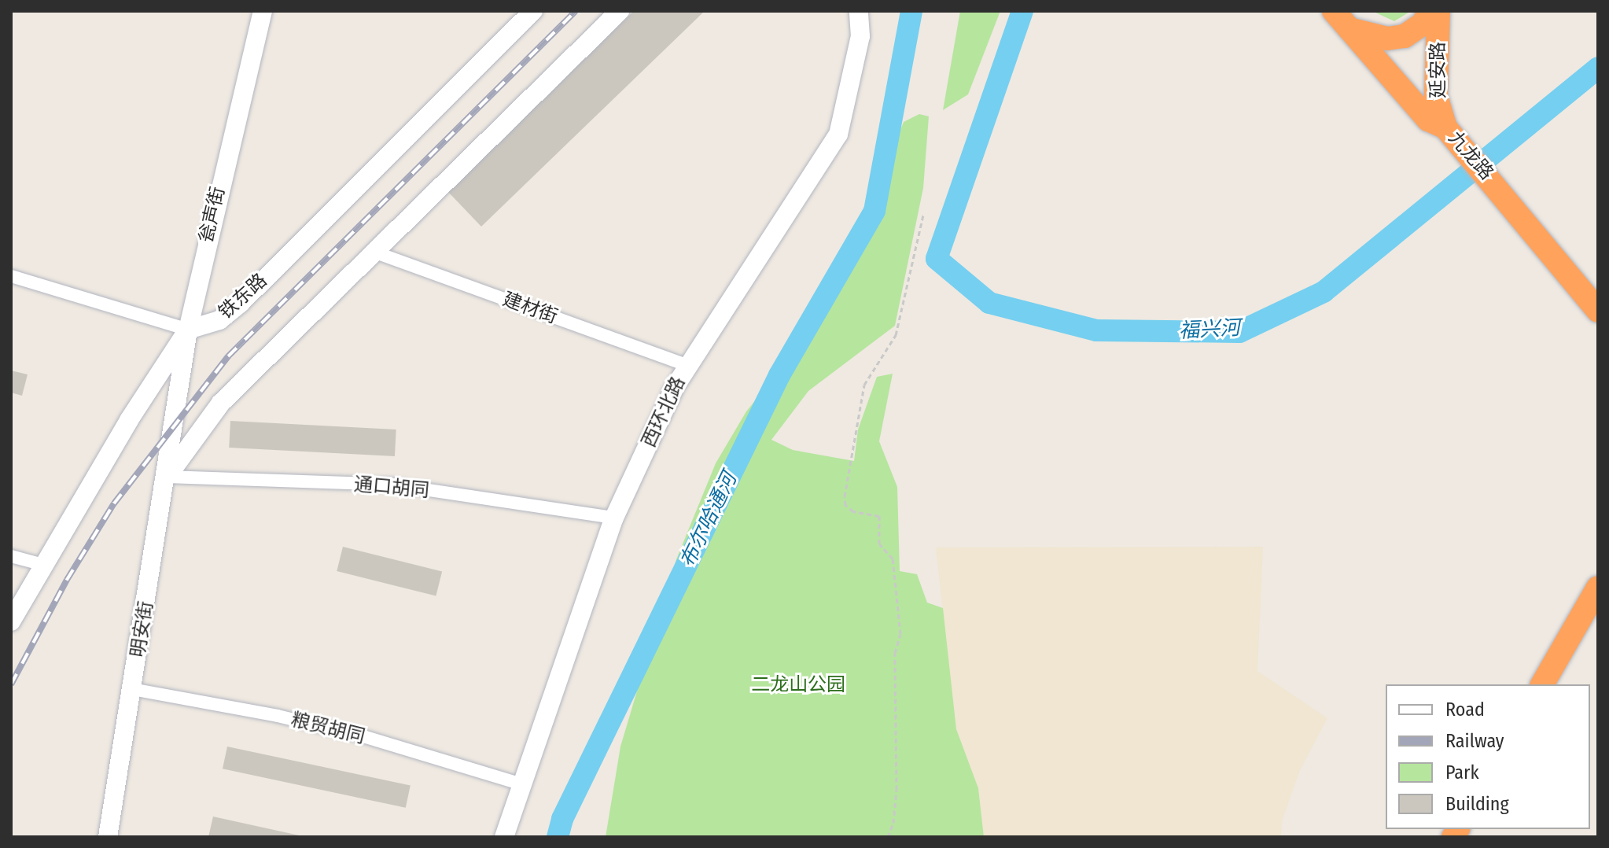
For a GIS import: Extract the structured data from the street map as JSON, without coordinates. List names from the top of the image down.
{
  "streets": {
    "highway": ["延安路", "九龙路"],
    "street": [
      "瓮声街",
      "铁东路",
      "建材街",
      "西环北路",
      "通口胡同",
      "明安街",
      "粮贸胡同"
    ]
  },
  "crossings": [
    ["延安路", "九龙路"],
    ["瓮声街", "铁东路"],
    ["瓮声街", "明安街"],
    ["建材街", "西环北路"],
    ["西环北路", "通口胡同"],
    ["西环北路", "粮贸胡同"],
    ["通口胡同", "明安街"],
    ["明安街", "粮贸胡同"]
  ],
  "water": ["福兴河", "布尔哈通河"],
  "parks": ["二龙山公园"],
  "legend": [
    "Road",
    "Railway",
    "Park",
    "Building"
  ]
}
